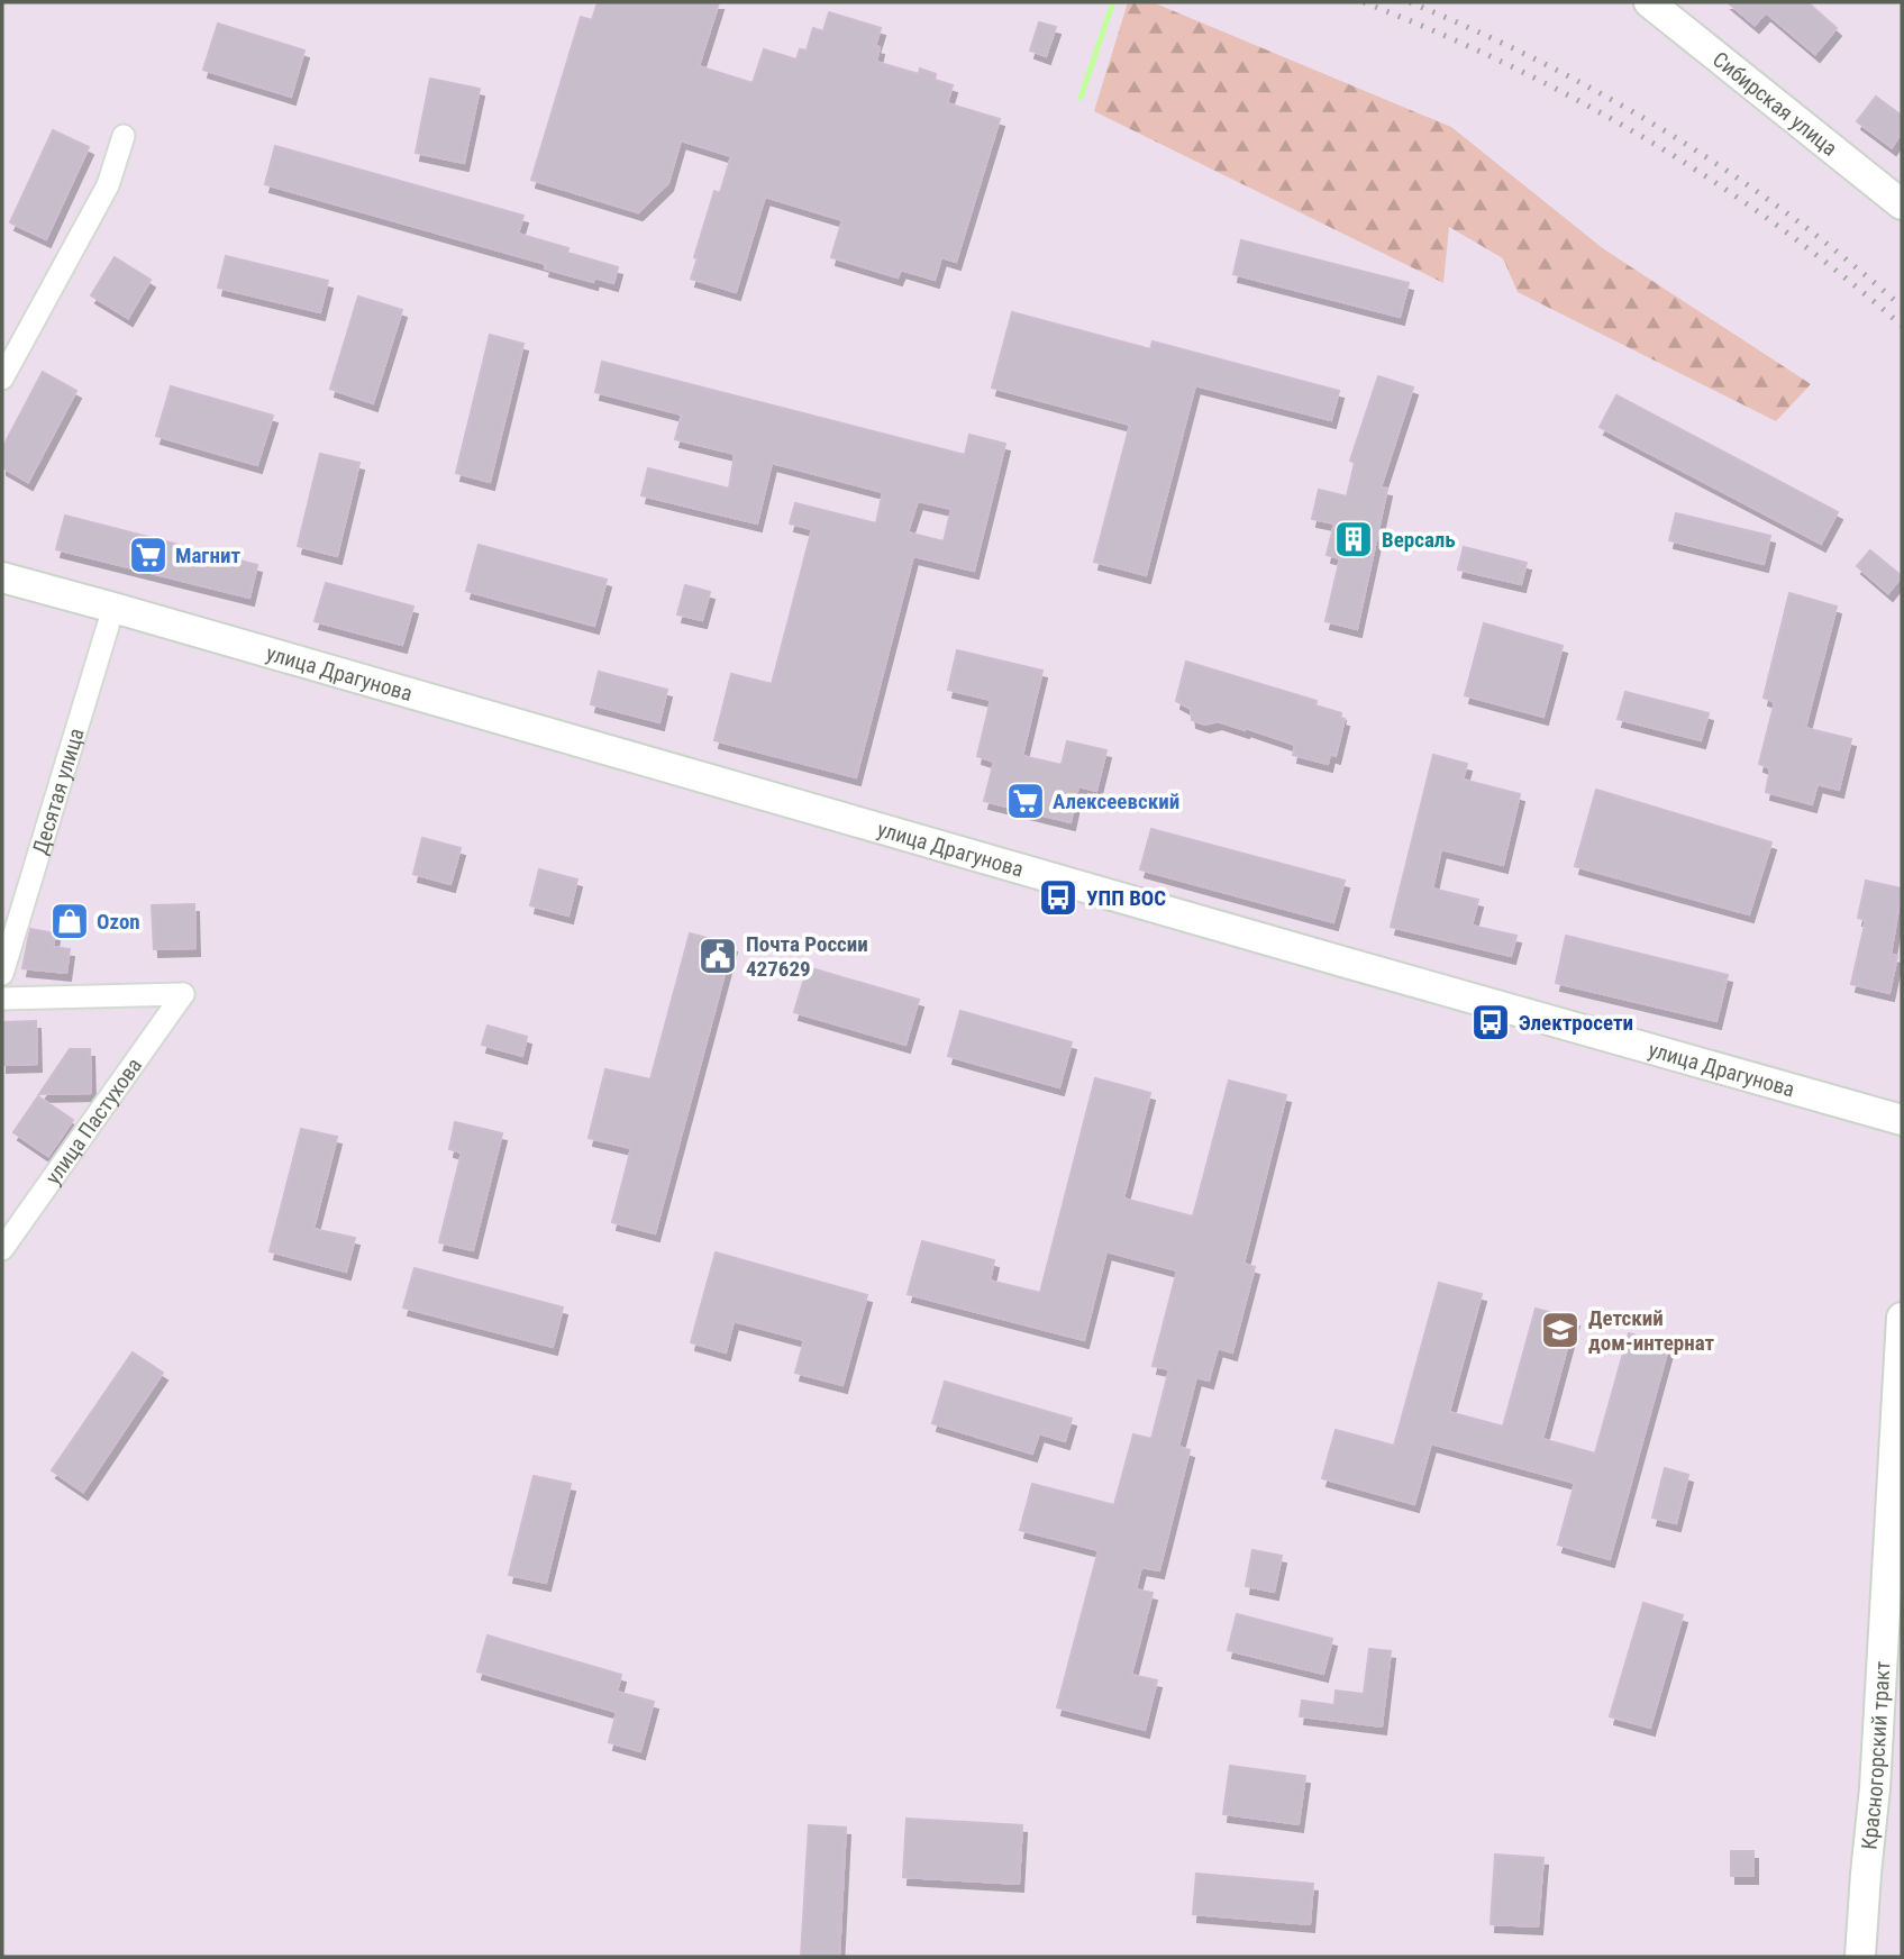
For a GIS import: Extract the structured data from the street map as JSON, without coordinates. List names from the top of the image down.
{
  "streets": {
    "main road": ["Сибирская улица", "улица Драгунова", "Красногорский тракт"],
    "street": ["Десятая улица", "улица Пастухова"]
  },
  "crossings": [
    ["улица Драгунова", "Десятая улица"]
  ],
  "places": {
    "building": ["Версаль"],
    "supermarket": ["Магнит", "Алексеевский"],
    "bus stop": ["УПП ВОС", "Электросети"],
    "shop": ["Ozon"],
    "public building": ["Почта России 427629"],
    "school or university": ["Детский дом-интернат"]
  }
}
